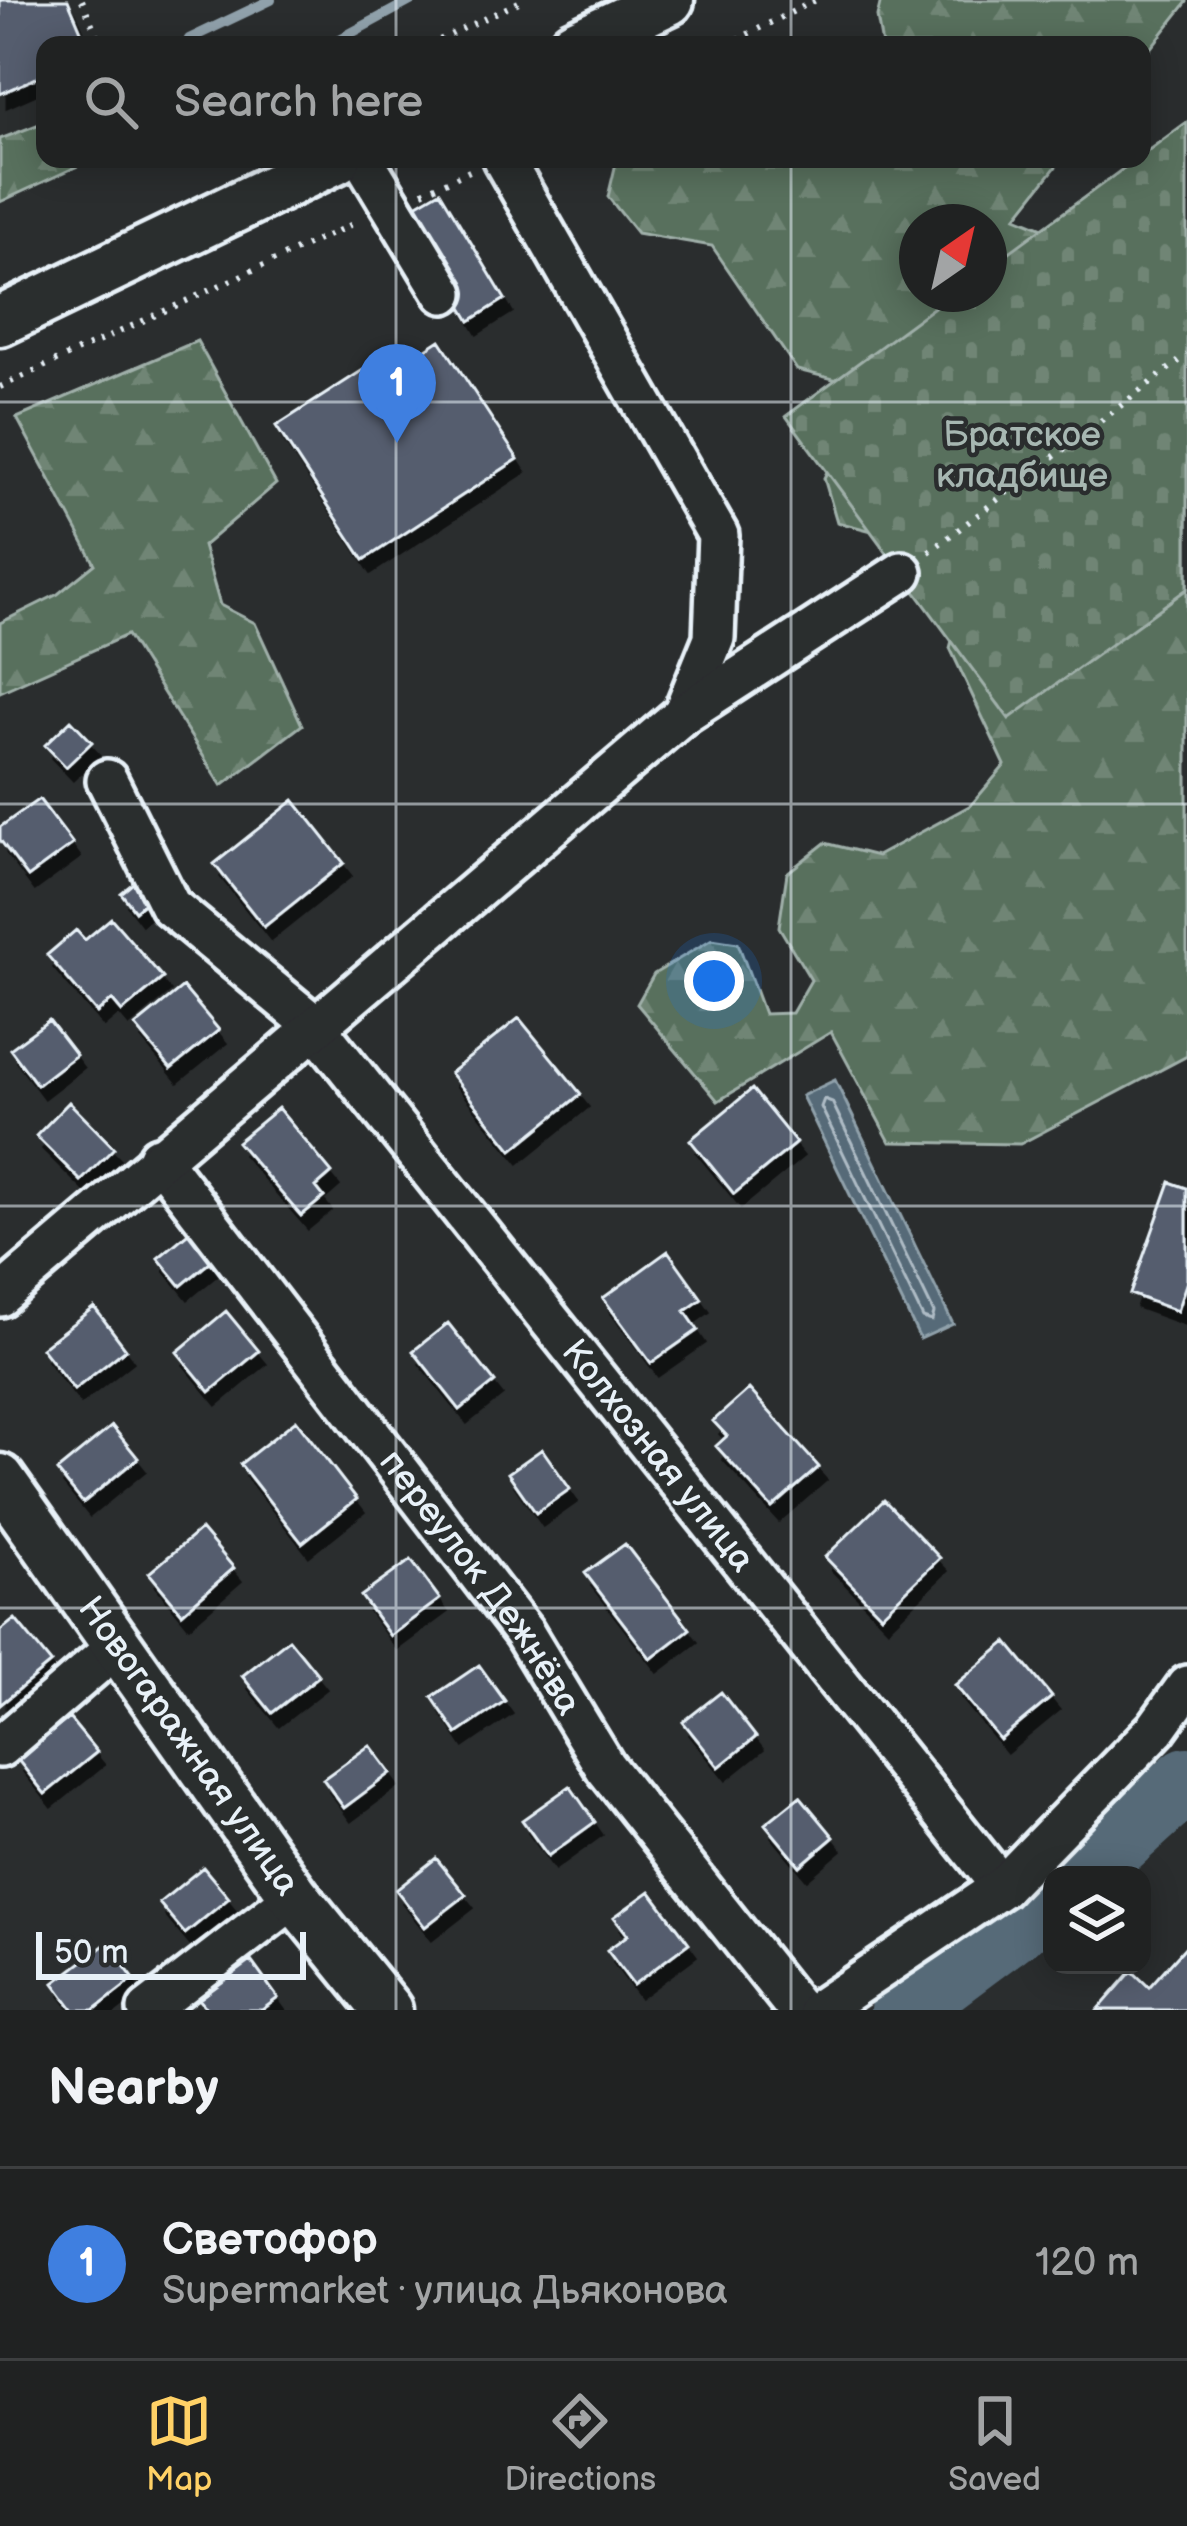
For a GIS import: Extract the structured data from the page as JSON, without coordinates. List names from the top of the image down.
{
  "streets": {
    "main road": ["Новогаражная улица"],
    "street": ["Колхозная улица", "переулок Дежнёва"]
  },
  "parks": ["Братское кладбище"],
  "scale_bar": "50 m",
  "north": "top right",
  "page": {
    "search": "Search here",
    "pins": "1",
    "scale": "50 m",
    "heading": "Nearby",
    "list": [
      {
        "mark": "1",
        "name": "Светофор",
        "note": "Supermarket · улица Дьяконова",
        "value": "120 m"
      }
    ],
    "nav": ["Map", "Directions", "Saved"]
  }
}
